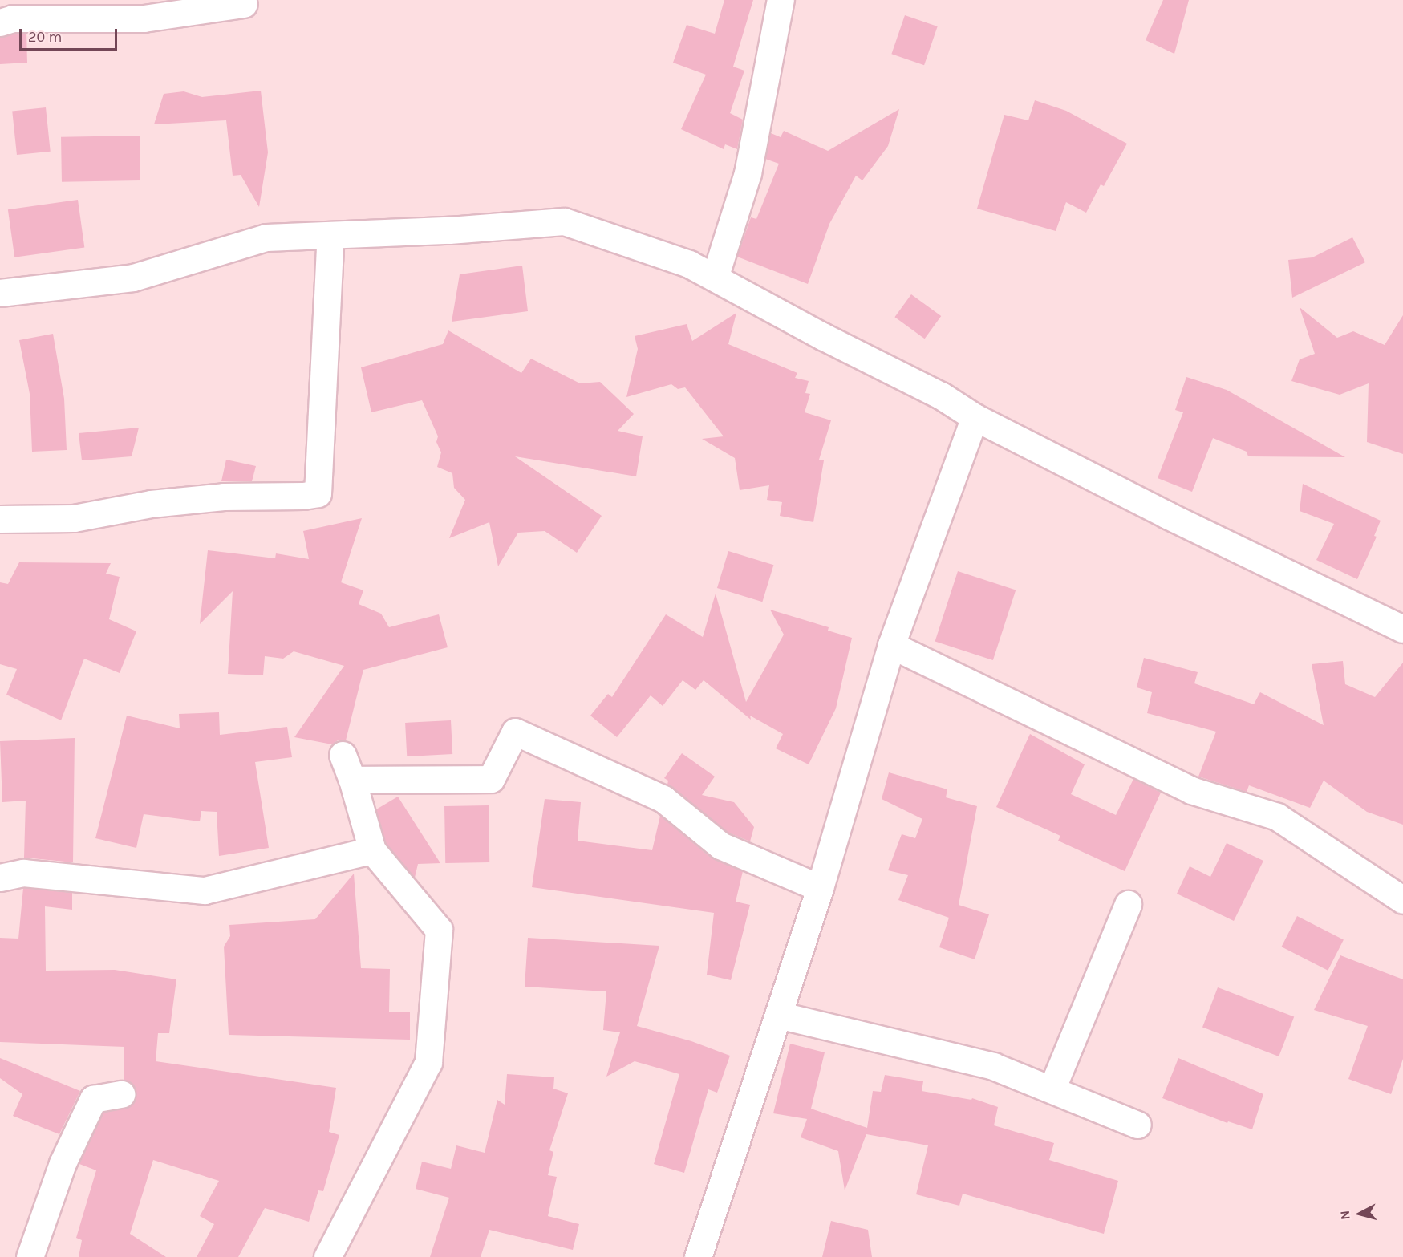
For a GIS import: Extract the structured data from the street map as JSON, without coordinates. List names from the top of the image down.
{
  "scale_bar": "20 m",
  "north": "left"
}
